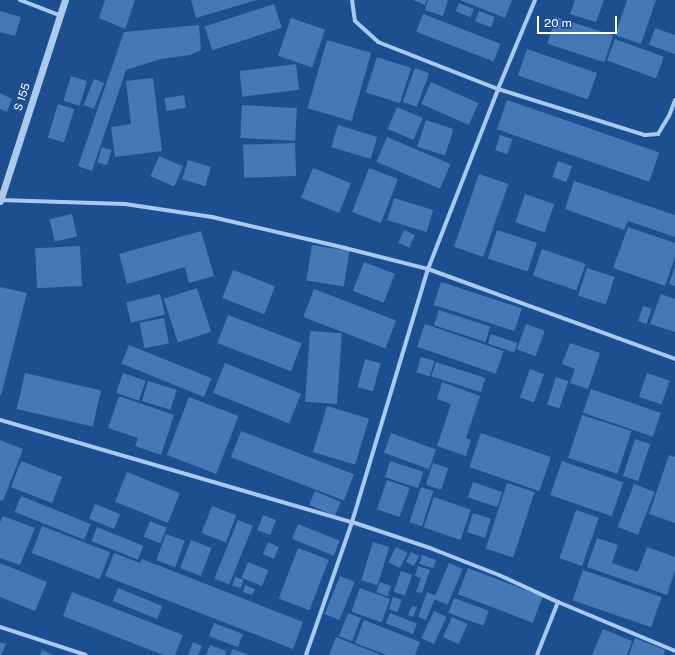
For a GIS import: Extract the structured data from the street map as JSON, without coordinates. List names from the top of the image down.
{
  "streets": {
    "street": ["S 155"]
  },
  "scale_bar": "20 m"
}
